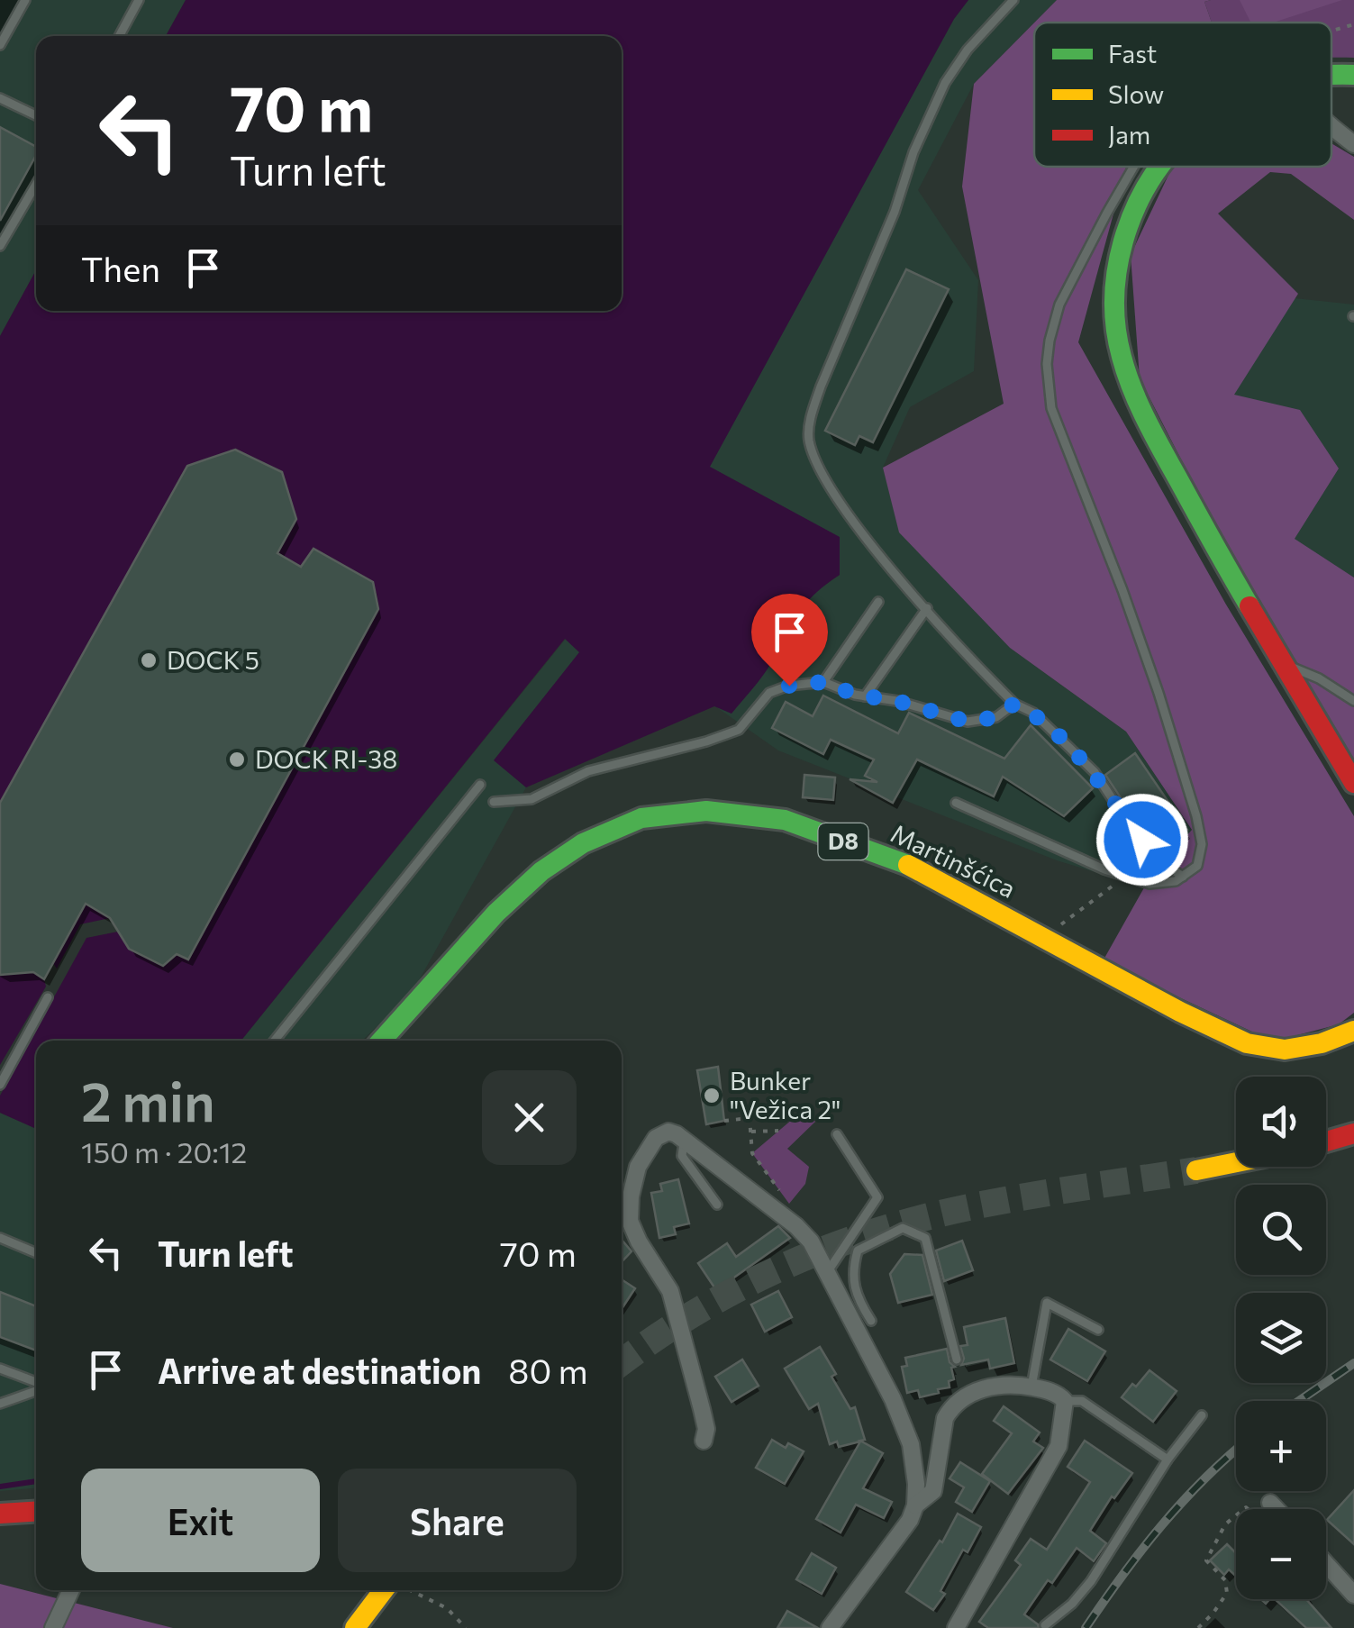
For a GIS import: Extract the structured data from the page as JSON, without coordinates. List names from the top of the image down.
{
  "streets": {
    "main road": ["D8", "Martinšćica"]
  },
  "places": ["DOCK 5", "DOCK RI-38", "Bunker \"Vežica 2\""],
  "legend": ["Fast", "Slow", "Jam"],
  "page": {
    "turn": ["70 m", "Turn left"],
    "then": "Then",
    "heading": ["2 min", "150 m · 20:12"],
    "map_buttons": ["+", "−"],
    "list": [
      {
        "name": "Turn left",
        "value": "70 m"
      },
      {
        "name": "Arrive at destination",
        "value": "80 m"
      }
    ],
    "buttons": ["Exit", "Share"]
  }
}
